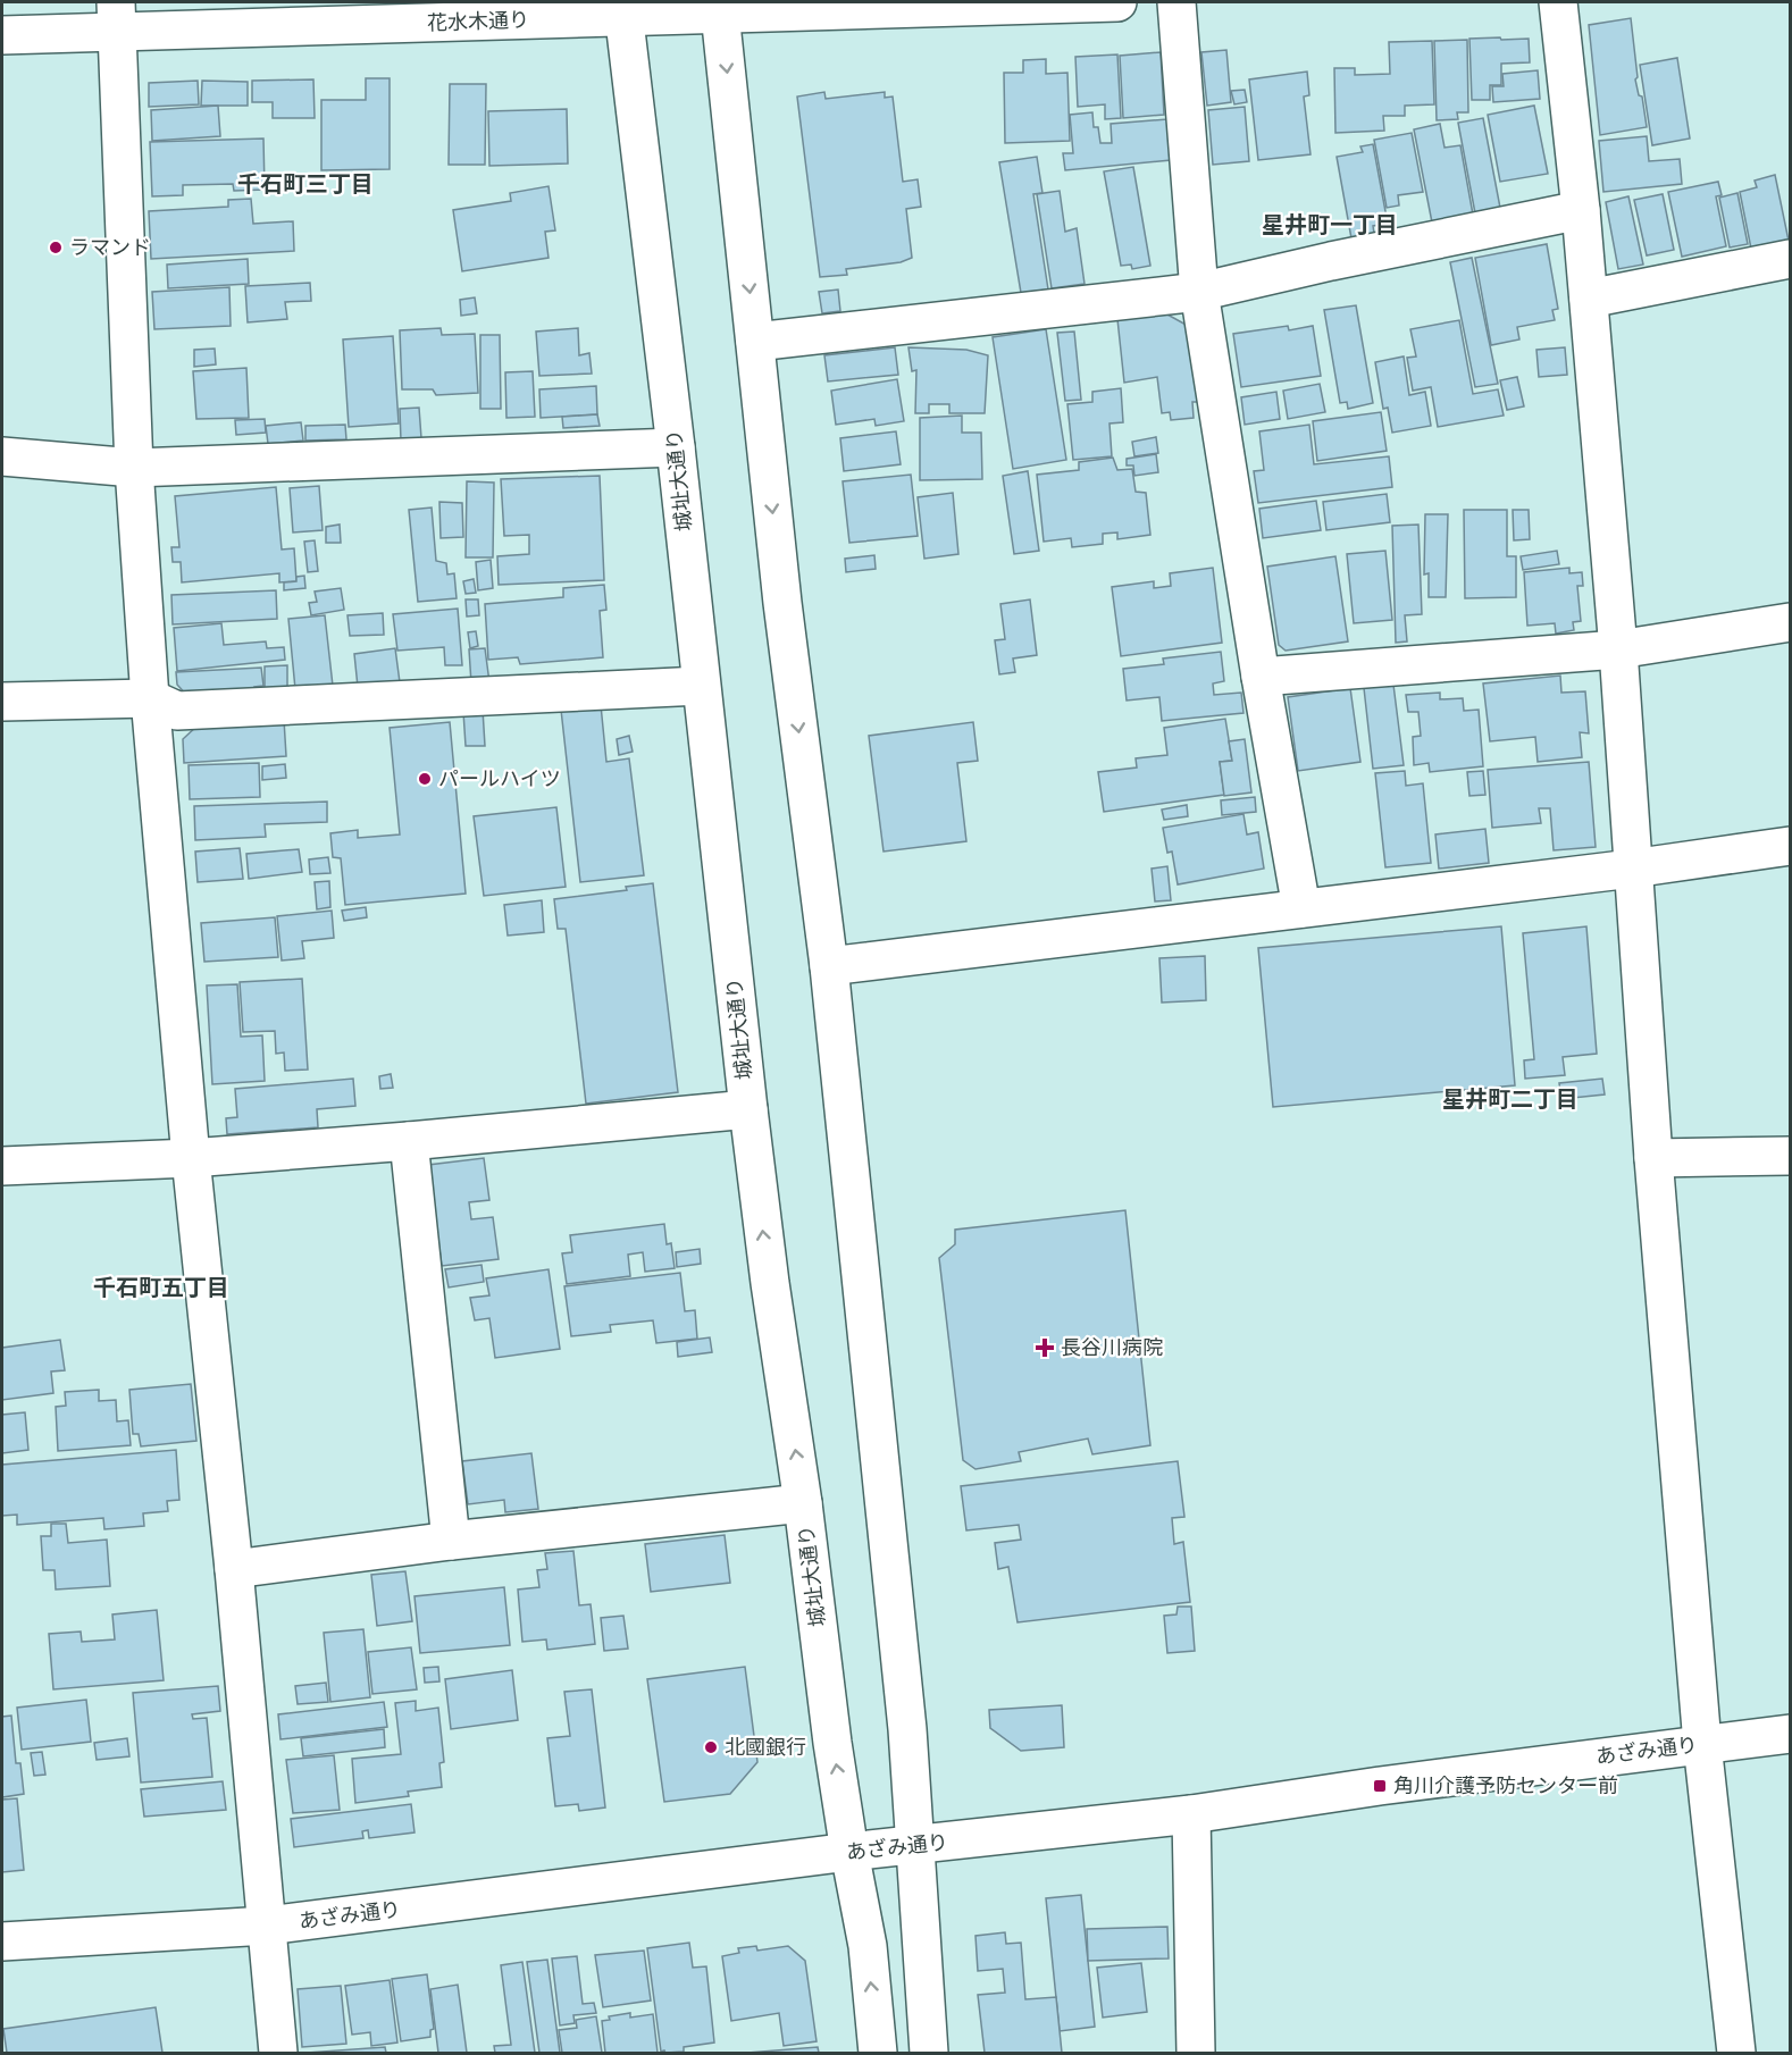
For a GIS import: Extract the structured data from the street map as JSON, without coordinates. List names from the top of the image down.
{
  "streets": {
    "main road": ["花水木通り", "城址大通り", "あざみ通り"]
  },
  "crossings": [
    ["花水木通り", "城址大通り"],
    ["城址大通り", "あざみ通り"]
  ],
  "districts": [
    "千石町三丁目",
    "星井町一丁目",
    "星井町二丁目",
    "千石町五丁目"
  ],
  "places": {
    "other": ["ラマンド", "パールハイツ", "北國銀行"],
    "health": ["長谷川病院"],
    "transit": ["角川介護予防センター前"]
  }
}
